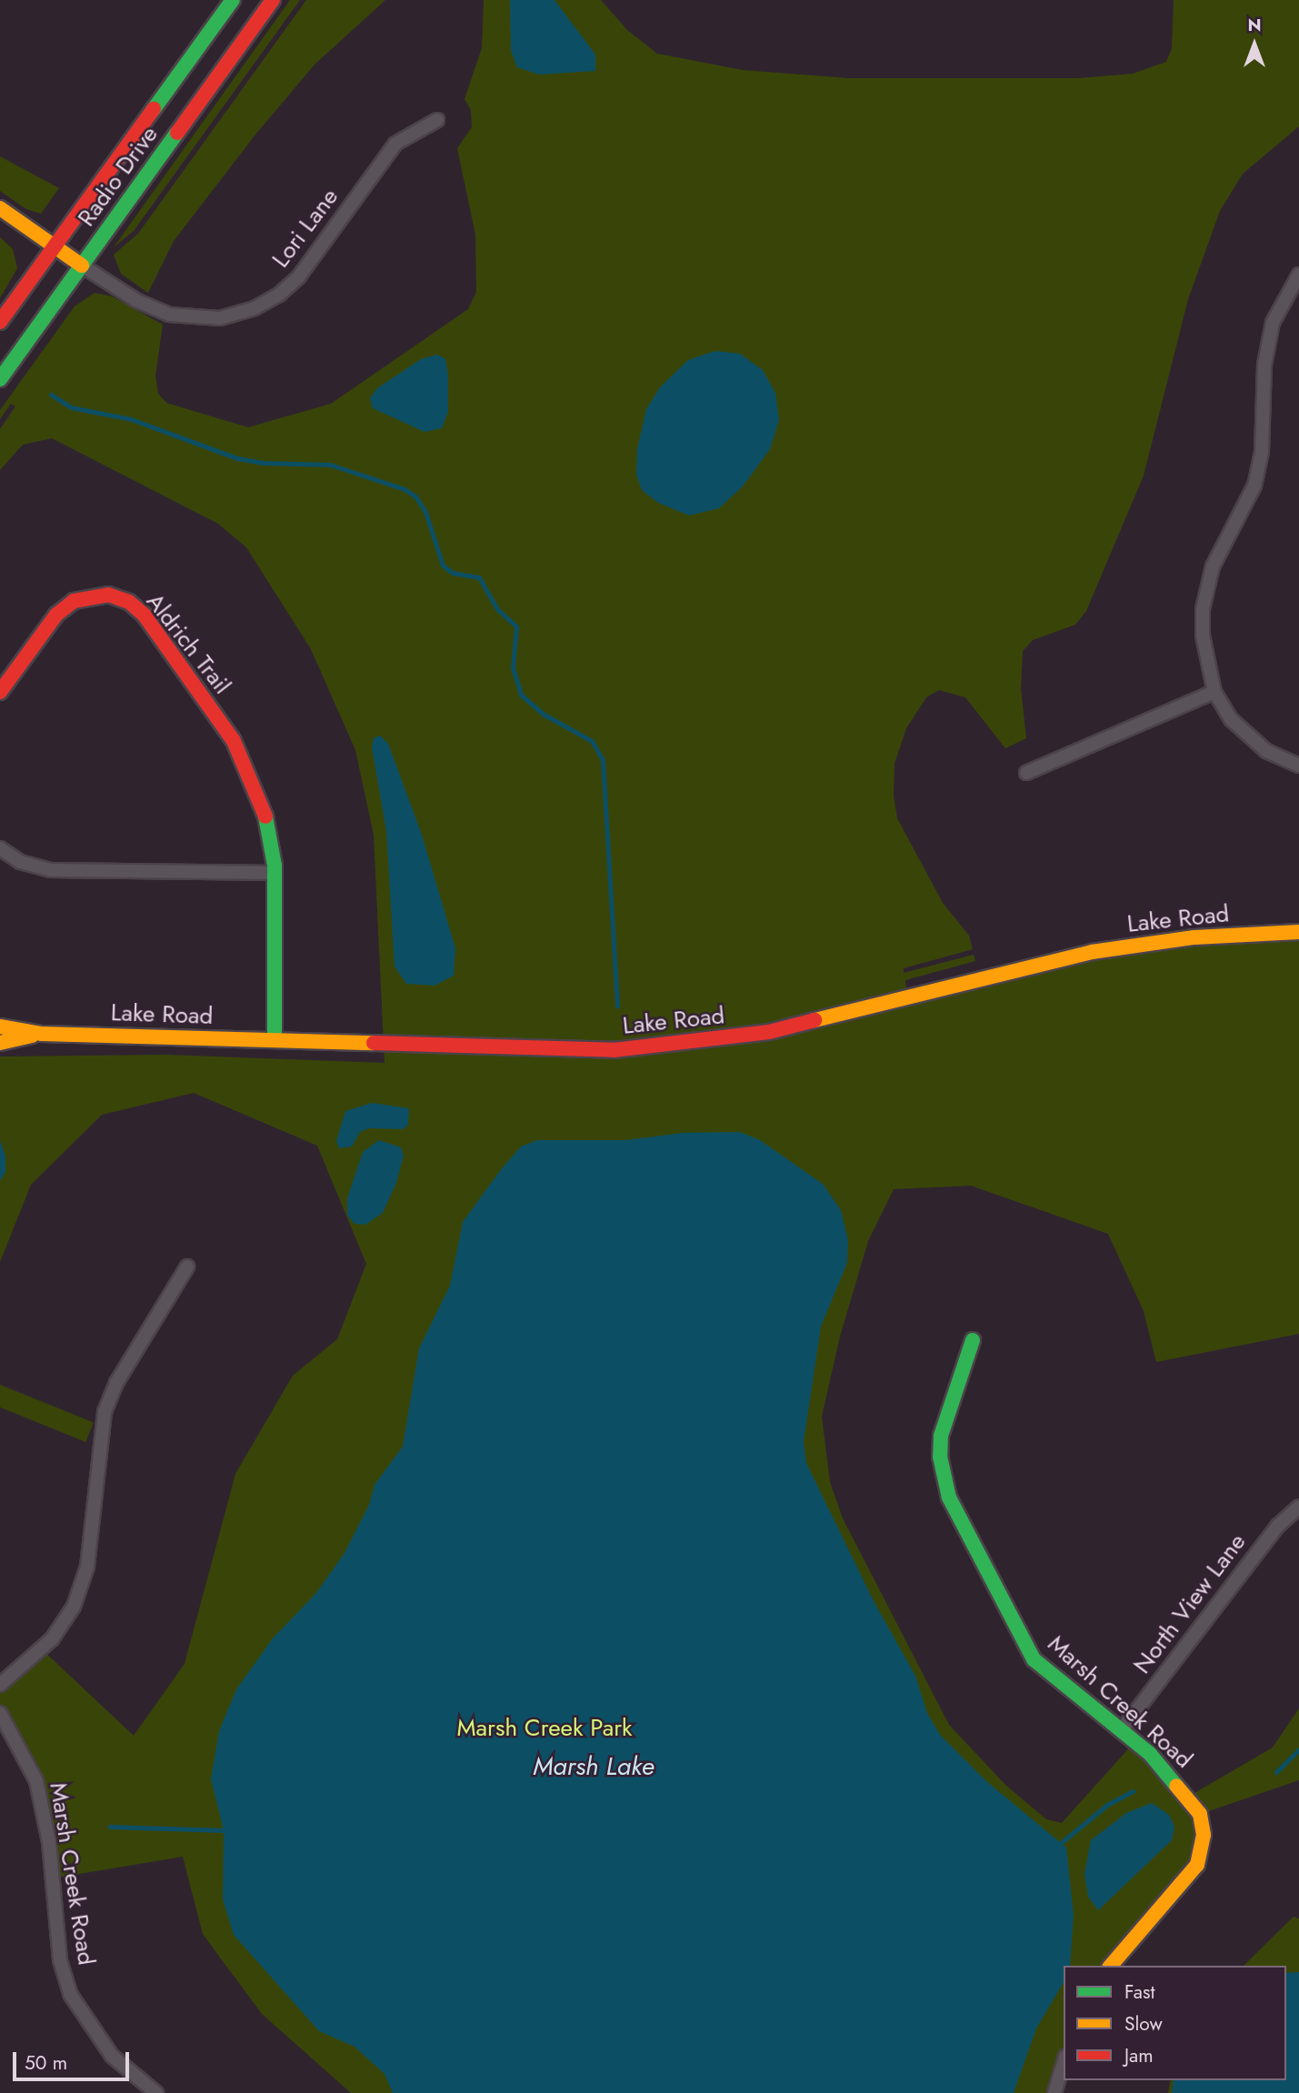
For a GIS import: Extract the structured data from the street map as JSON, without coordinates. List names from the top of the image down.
{
  "streets": {
    "street": [
      "Radio Drive",
      "Lori Lane",
      "Aldrich Trail",
      "Lake Road",
      "North View Lane",
      "Marsh Creek Road"
    ]
  },
  "crossings": [
    ["Radio Drive", "Lori Lane"],
    ["Aldrich Trail", "Lake Road"],
    ["North View Lane", "Marsh Creek Road"]
  ],
  "water": ["Marsh Lake"],
  "parks": ["Marsh Creek Park"],
  "legend": ["Fast", "Slow", "Jam"],
  "scale_bar": "50 m",
  "north": "top"
}
